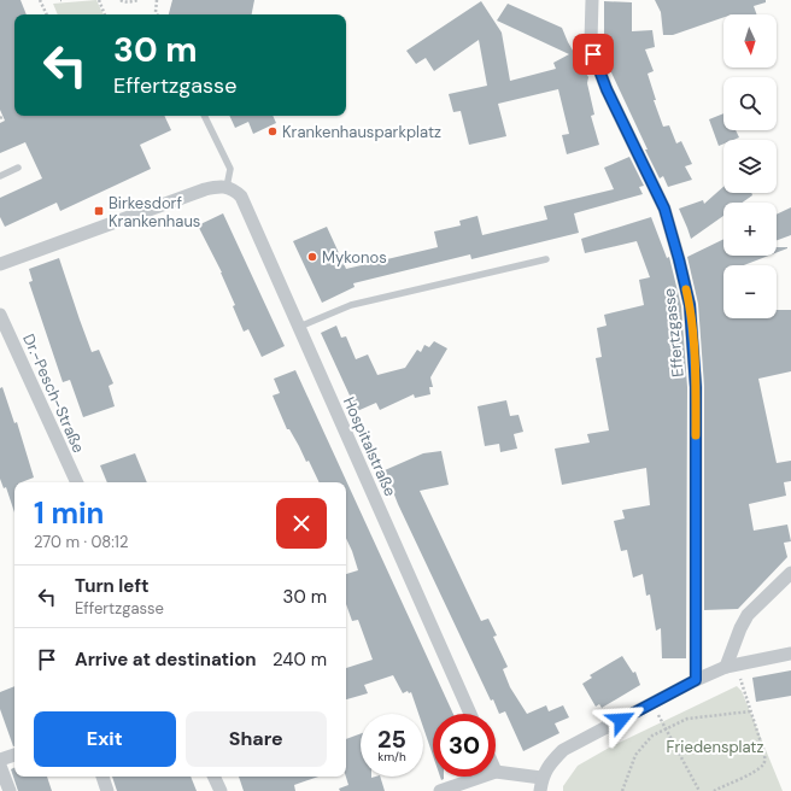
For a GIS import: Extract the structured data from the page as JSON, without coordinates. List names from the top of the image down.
{
  "streets": {
    "street": ["Effertzgasse", "Dr.-Pesch-Straße", "Hospitalstraße"]
  },
  "parks": ["Friedensplatz"],
  "places": {
    "other": ["Krankenhausparkplatz", "Mykonos"],
    "transit": ["Birkesdorf Krankenhaus"]
  },
  "north": "bottom",
  "page": {
    "map_buttons": ["+", "−"],
    "turn": ["30 m", "Effertzgasse"],
    "heading": ["1 min", "270 m · 08:12"],
    "list": [
      {
        "name": "Turn left",
        "note": "Effertzgasse",
        "value": "30 m"
      },
      {
        "name": "Arrive at destination",
        "value": "240 m"
      }
    ],
    "buttons": ["Exit", "Share"],
    "speed": "25 km/h",
    "limit": "30"
  }
}
